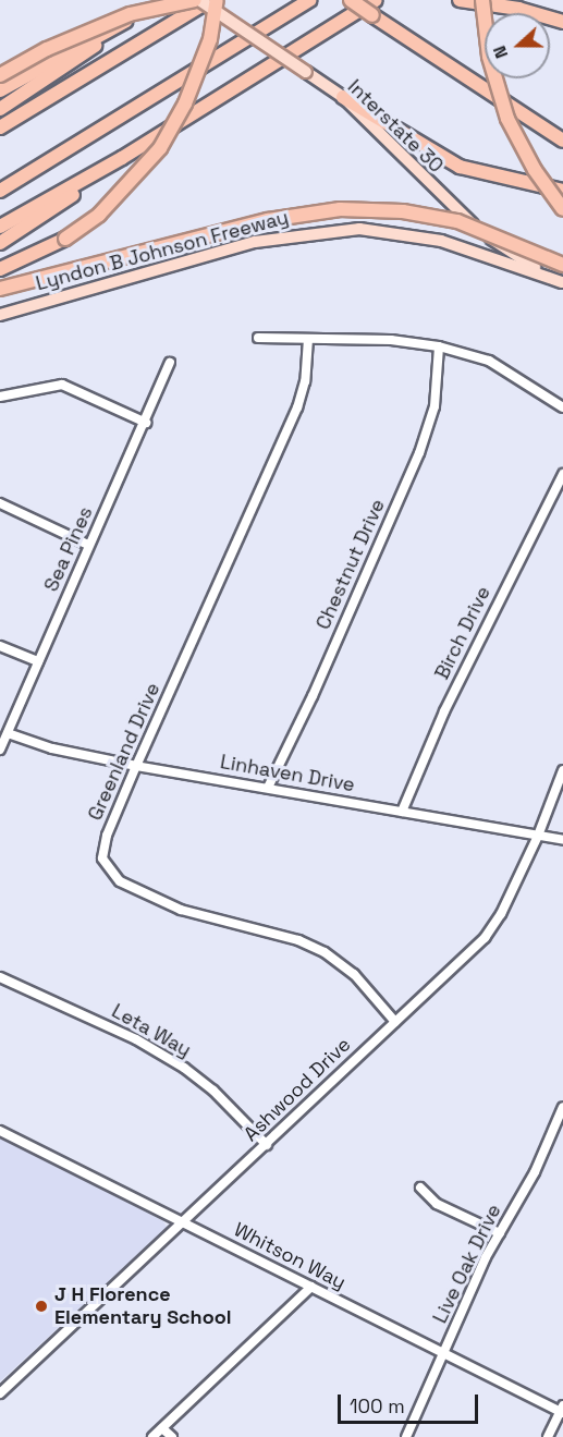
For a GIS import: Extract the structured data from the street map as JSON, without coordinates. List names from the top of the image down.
{
  "streets": {
    "main road": ["Interstate 30", "Lyndon B Johnson Freeway"],
    "street": [
      "Sea Pines",
      "Chestnut Drive",
      "Birch Drive",
      "Greenland Drive",
      "Linhaven Drive",
      "Leta Way",
      "Ashwood Drive",
      "Whitson Way",
      "Live Oak Drive"
    ]
  },
  "crossings": [
    ["Interstate 30", "Lyndon B Johnson Freeway"],
    ["Sea Pines", "Linhaven Drive"],
    ["Chestnut Drive", "Linhaven Drive"],
    ["Birch Drive", "Linhaven Drive"],
    ["Greenland Drive", "Linhaven Drive"],
    ["Greenland Drive", "Ashwood Drive"],
    ["Linhaven Drive", "Ashwood Drive"],
    ["Leta Way", "Ashwood Drive"],
    ["Ashwood Drive", "Whitson Way"],
    ["Whitson Way", "Live Oak Drive"]
  ],
  "places": ["J H Florence Elementary School"],
  "scale_bar": "100 m",
  "north": "left"
}
